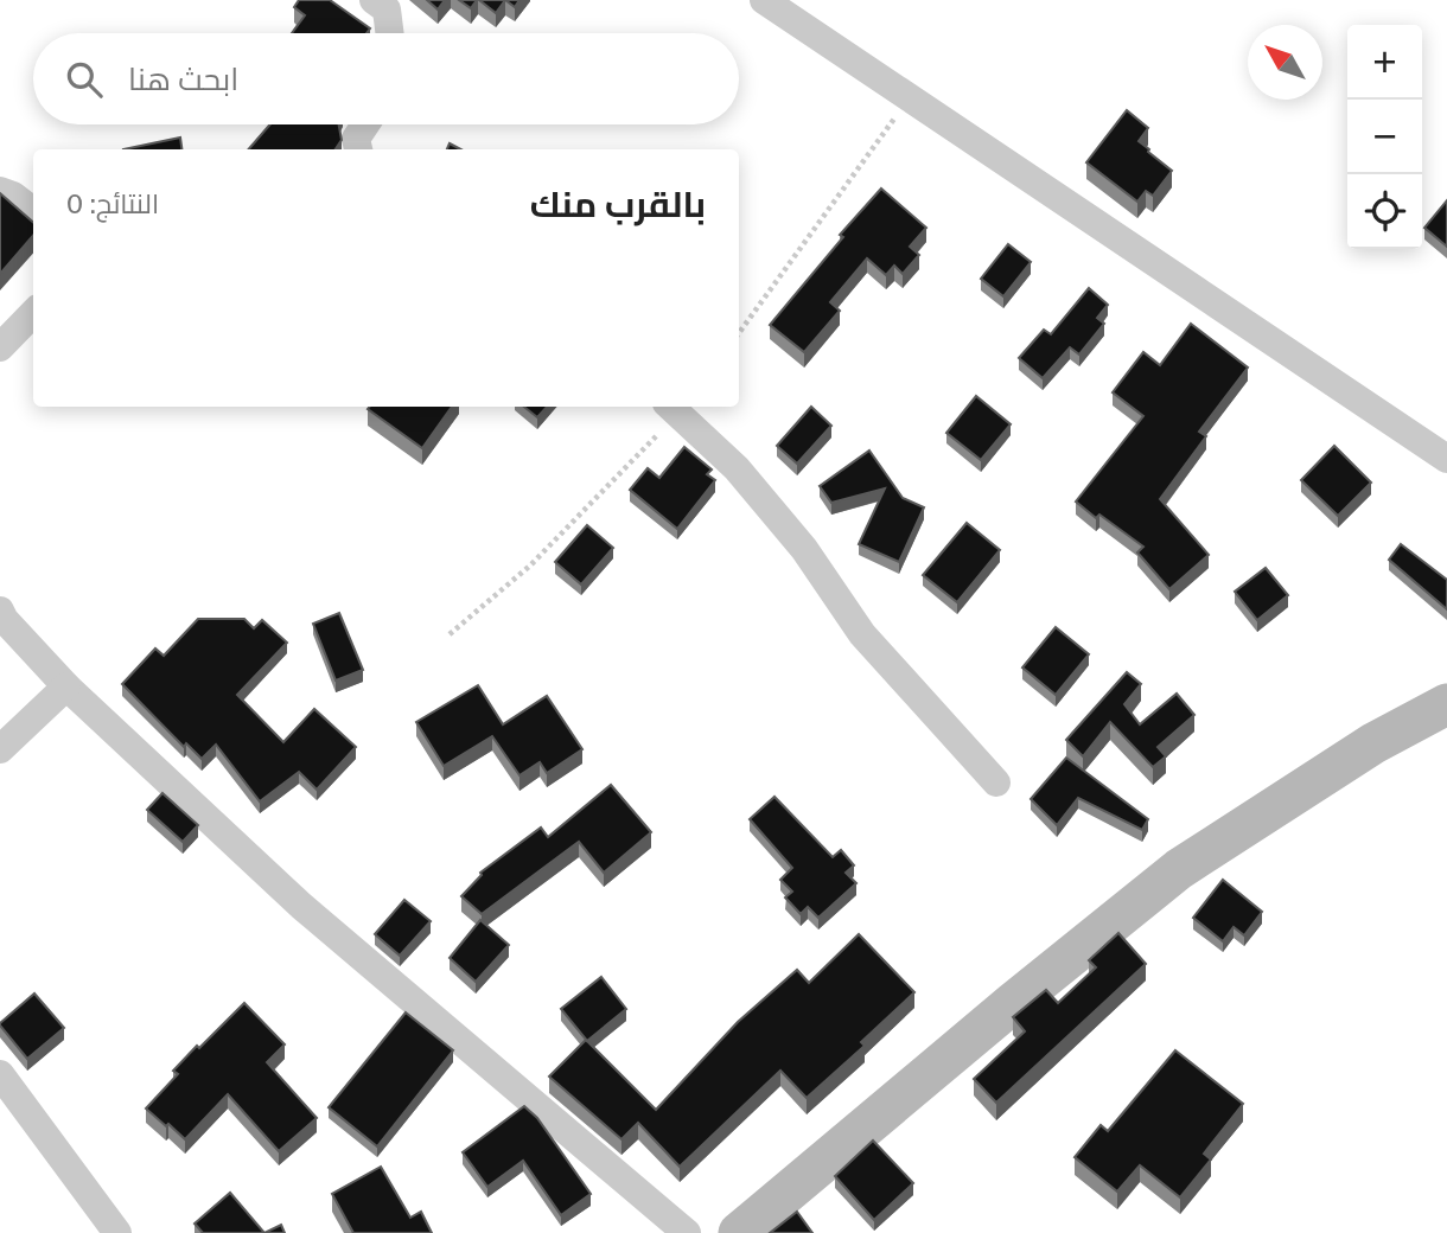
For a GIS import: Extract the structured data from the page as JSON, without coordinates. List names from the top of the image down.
{
  "north": "top left",
  "page": {
    "map_buttons": ["+", "−"],
    "search": "ابحث هنا",
    "heading": ["بالقرب منك", "النتائج: 0"]
  }
}
